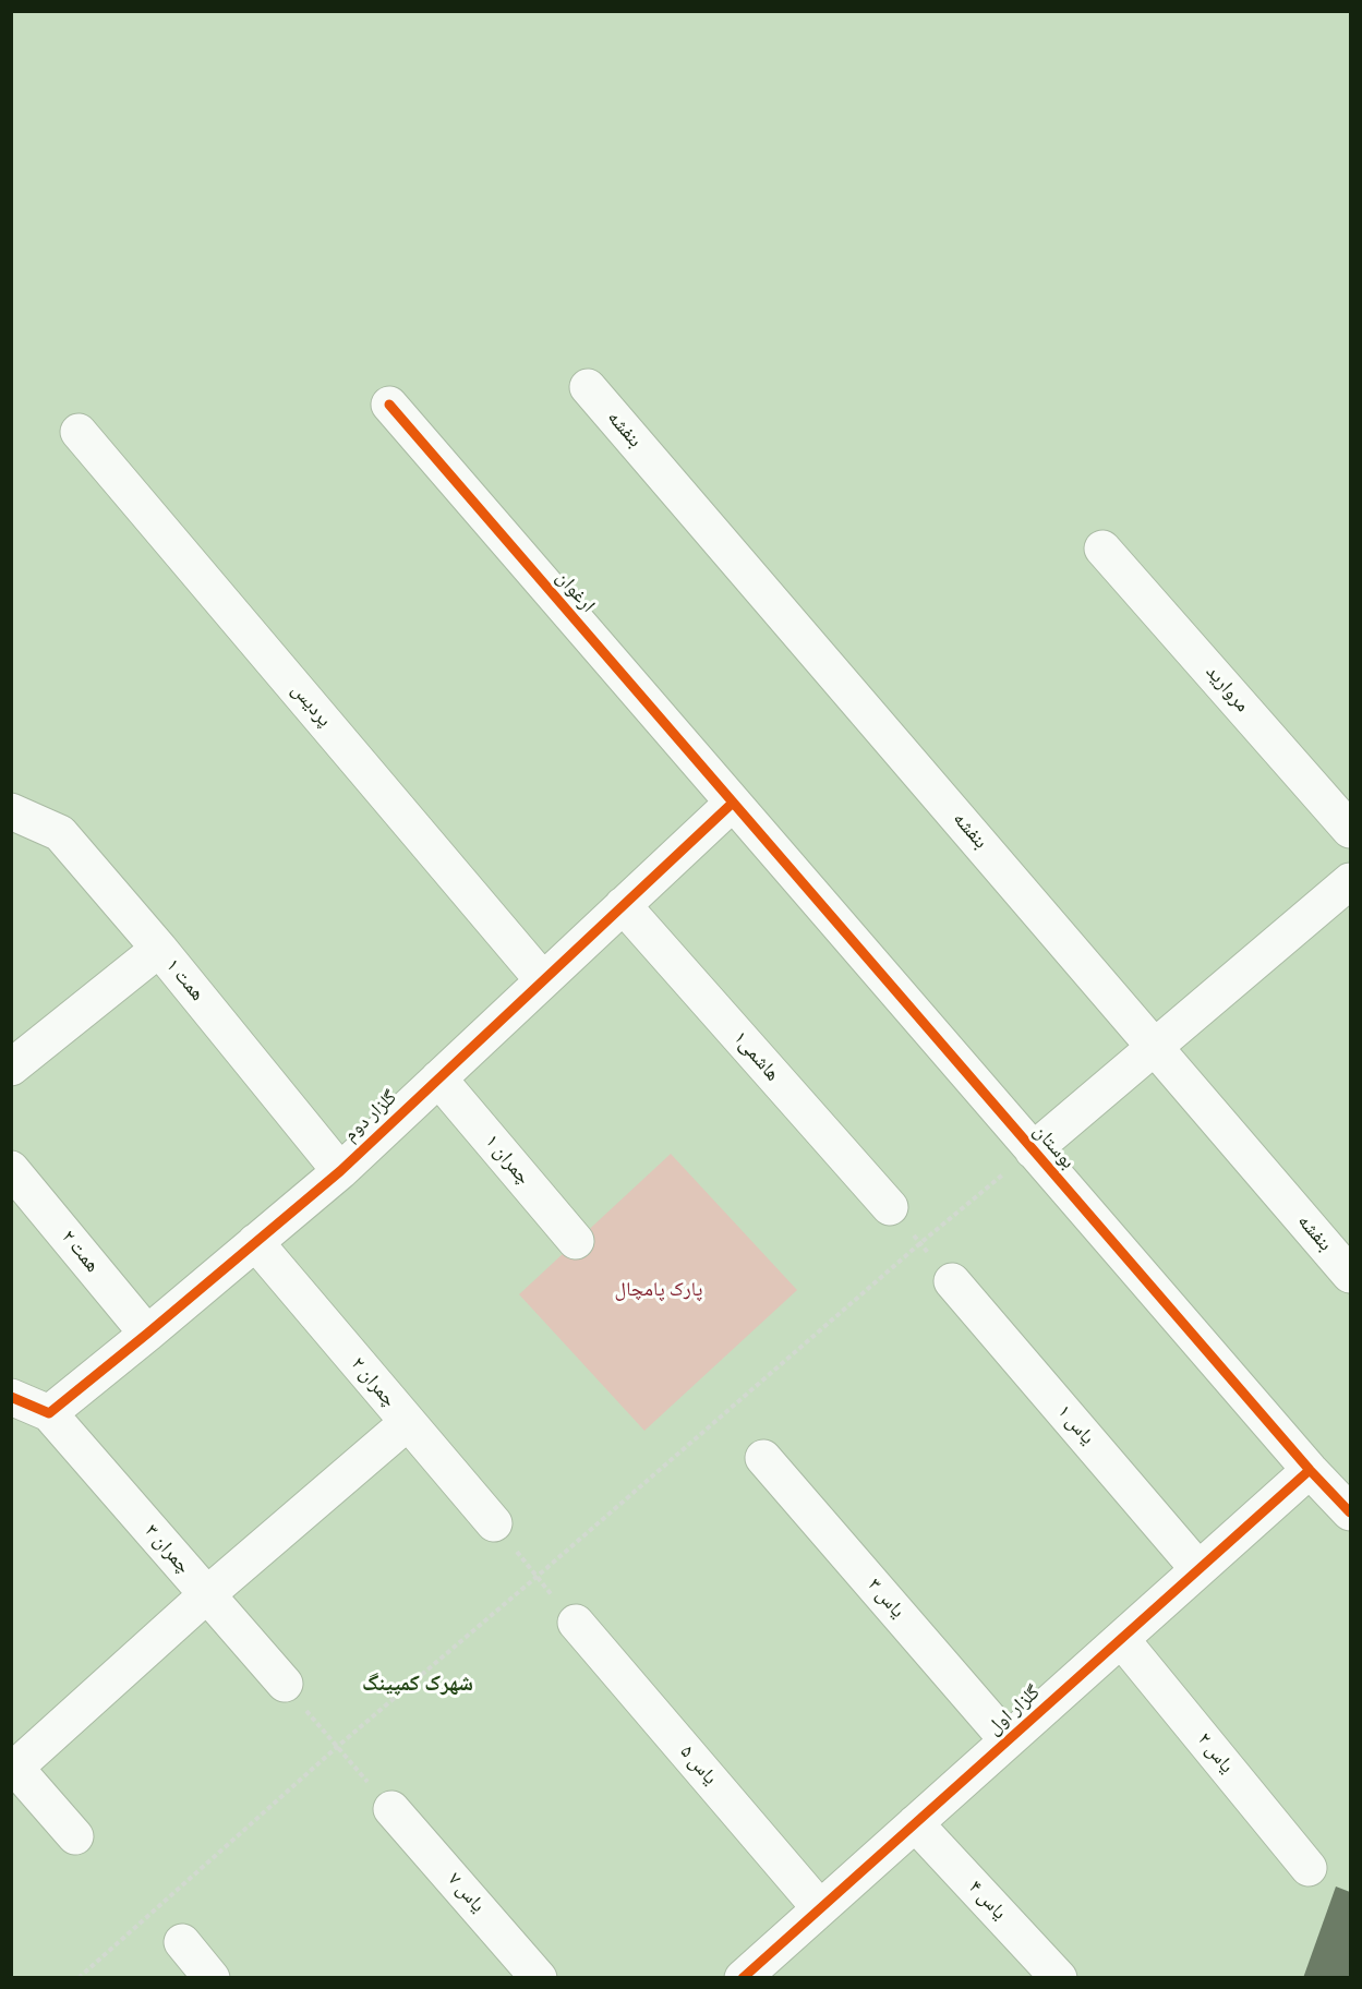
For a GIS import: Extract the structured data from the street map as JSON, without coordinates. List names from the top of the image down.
{
  "streets": {
    "street": [
      "بنفشه",
      "ارغوان",
      "مروارید",
      "پردیس",
      "همت ۱",
      "هاشمی۱",
      "گلزار دوم",
      "بوستان",
      "چمران ۱",
      "همت ۲",
      "چمران ۲",
      "یاس ۱",
      "چمران ۳",
      "یاس ۳",
      "گلزار اول",
      "یاس ۲",
      "یاس ۵",
      "یاس ۷",
      "یاس ۴"
    ]
  },
  "crossings": [
    ["ارغوان", "گلزار دوم"],
    ["ارغوان", "بوستان"],
    ["پردیس", "گلزار دوم"],
    ["همت ۱", "گلزار دوم"],
    ["هاشمی۱", "گلزار دوم"],
    ["گلزار دوم", "بوستان"],
    ["گلزار دوم", "چمران ۱"],
    ["گلزار دوم", "همت ۲"],
    ["گلزار دوم", "چمران ۲"],
    ["گلزار دوم", "چمران ۳"],
    ["بوستان", "گلزار اول"],
    ["یاس ۱", "گلزار اول"],
    ["یاس ۳", "گلزار اول"],
    ["گلزار اول", "یاس ۲"],
    ["گلزار اول", "یاس ۵"],
    ["گلزار اول", "یاس ۴"]
  ],
  "districts": ["شهرک کمپینگ"],
  "parks": ["پارک پامچال"]
}
